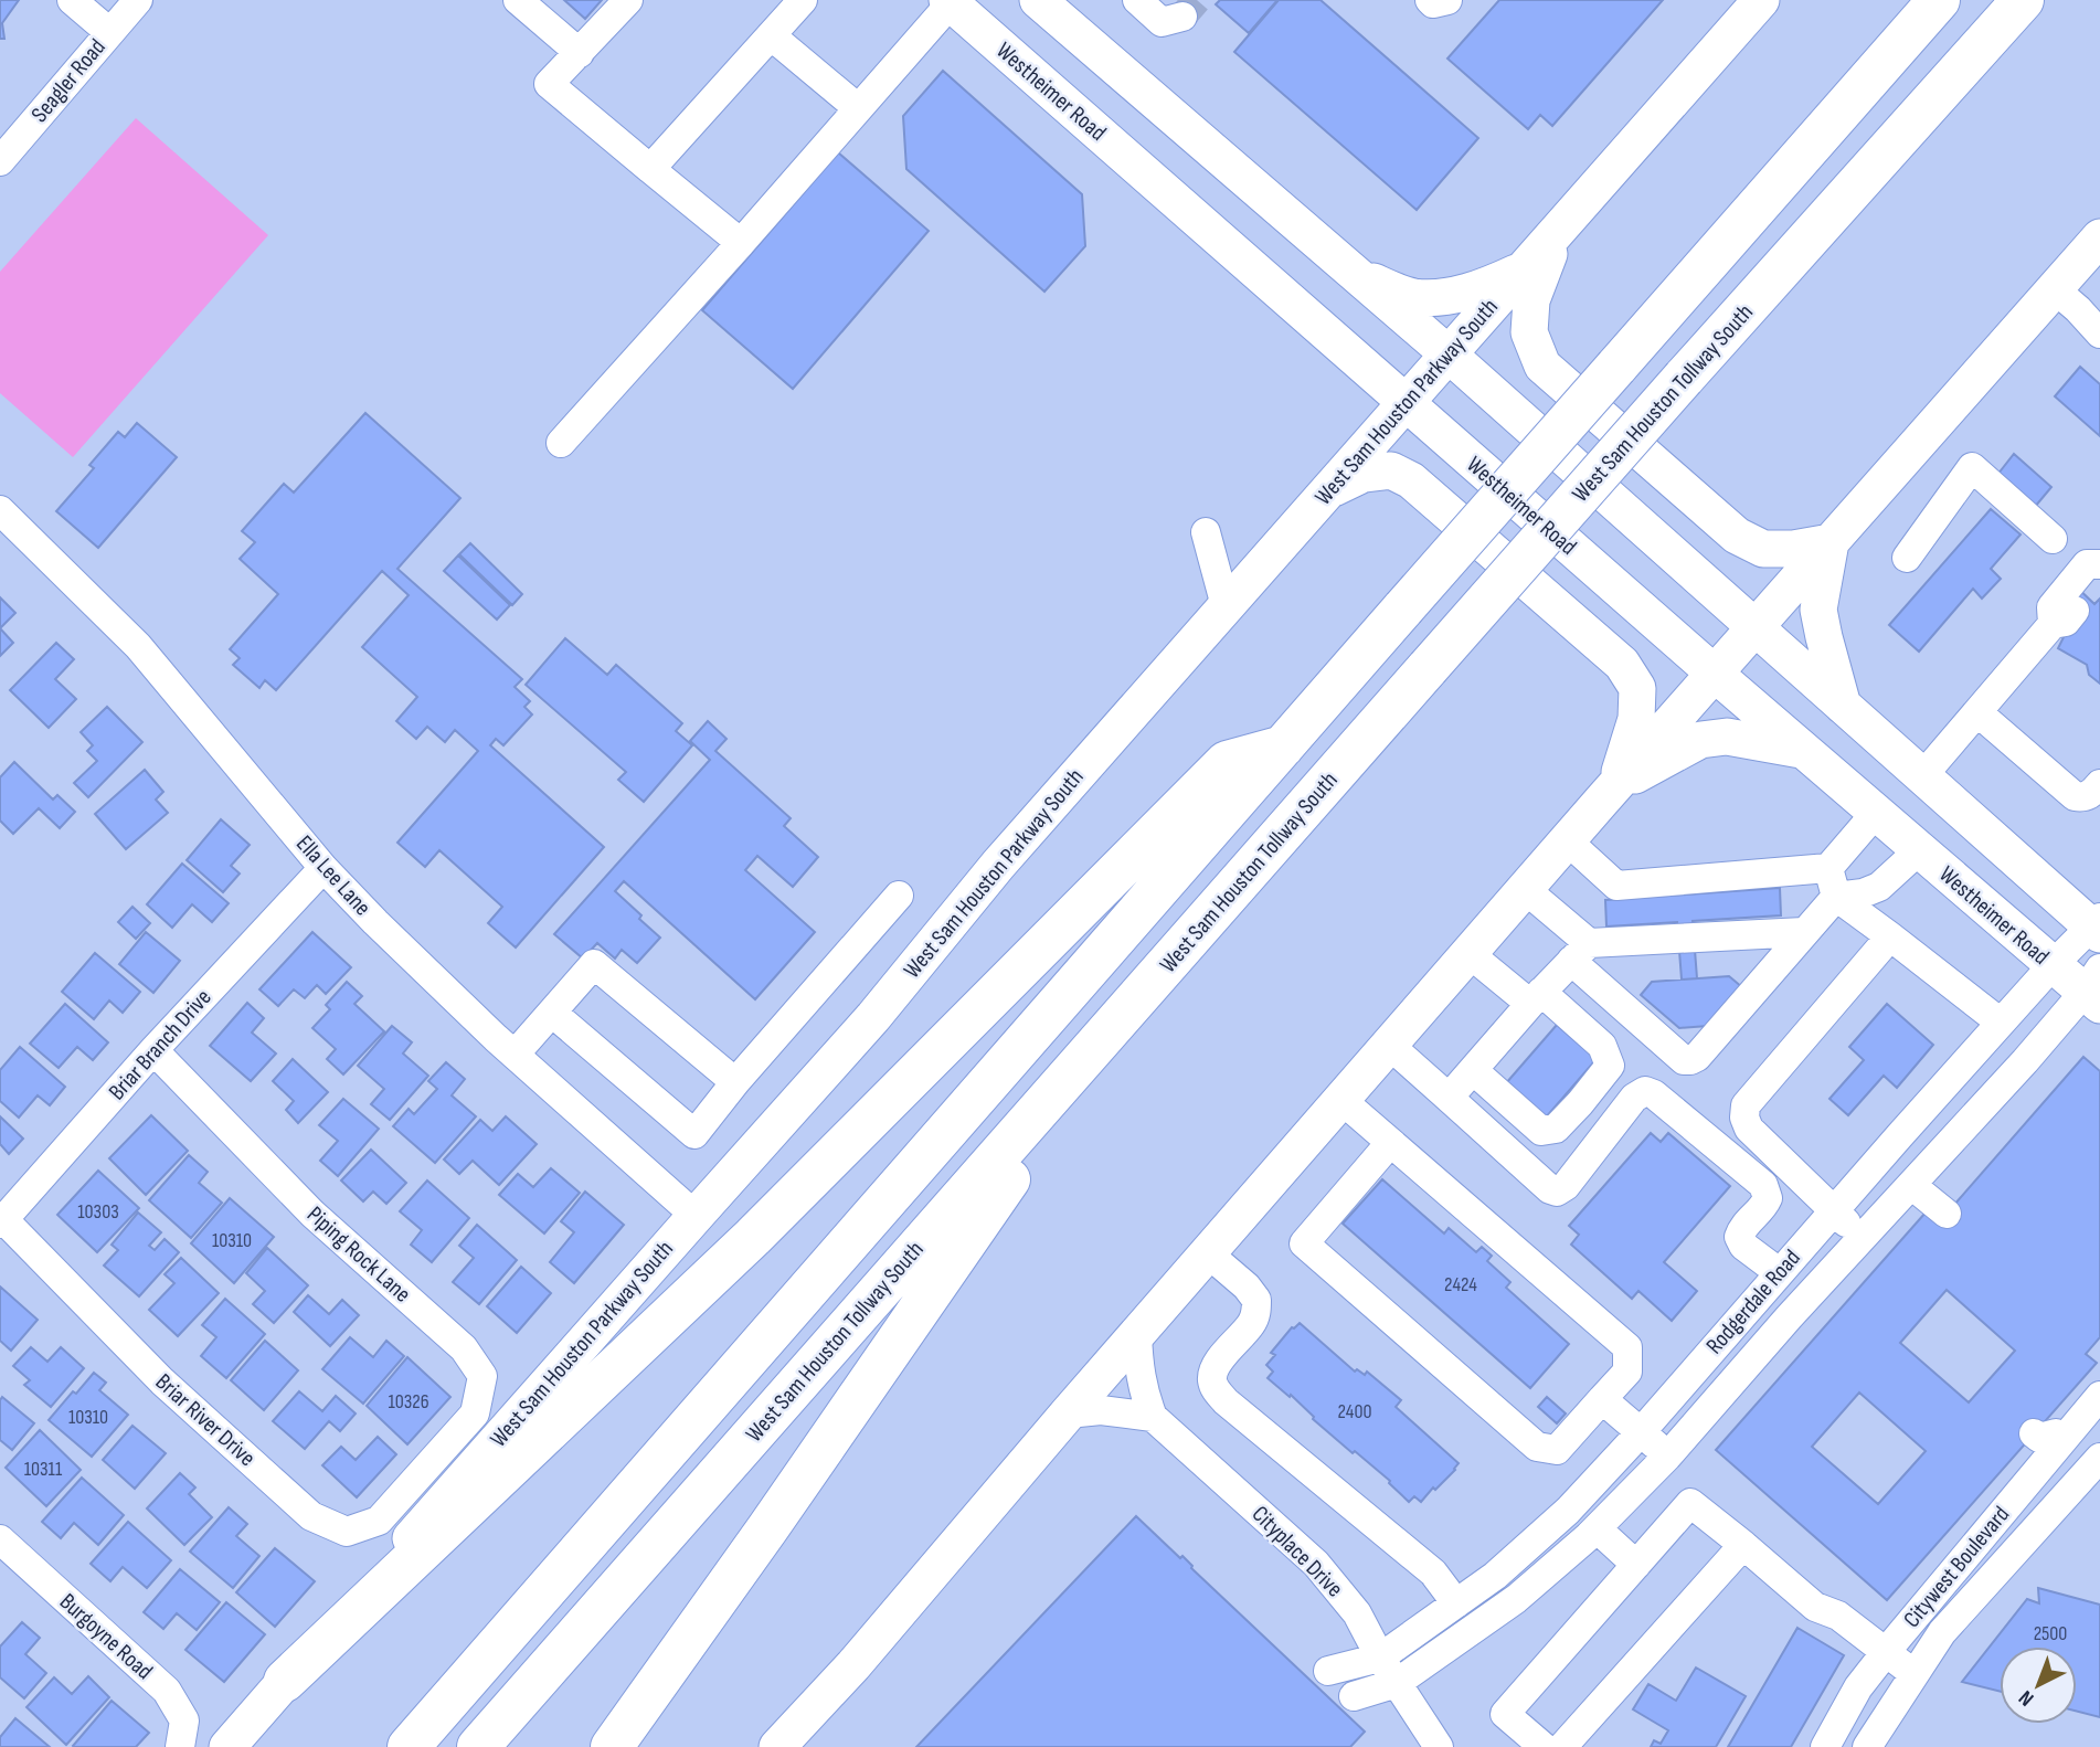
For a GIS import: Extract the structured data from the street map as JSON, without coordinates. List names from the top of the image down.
{
  "streets": {
    "highway": ["West Sam Houston Tollway South"],
    "main road": ["Westheimer Road", "West Sam Houston Parkway South"],
    "street": [
      "Seagler Road",
      "Ella Lee Lane",
      "Briar Branch Drive",
      "Piping Rock Lane",
      "Rodgerdale Road",
      "Briar River Drive",
      "Cityplace Drive",
      "Citywest Boulevard",
      "Burgoyne Road"
    ]
  },
  "crossings": [
    ["Westheimer Road", "West Sam Houston Parkway South"],
    ["Westheimer Road", "Rodgerdale Road"],
    ["West Sam Houston Parkway South", "Ella Lee Lane"],
    ["Ella Lee Lane", "Briar Branch Drive"],
    ["Briar Branch Drive", "Piping Rock Lane"],
    ["Briar Branch Drive", "Briar River Drive"],
    ["Piping Rock Lane", "Briar River Drive"],
    ["Rodgerdale Road", "Cityplace Drive"]
  ],
  "house_numbers": [
    "10303",
    "10310",
    "2424",
    "10326",
    "2400",
    "10310",
    "10311",
    "2500"
  ],
  "north": "bottom left"
}
